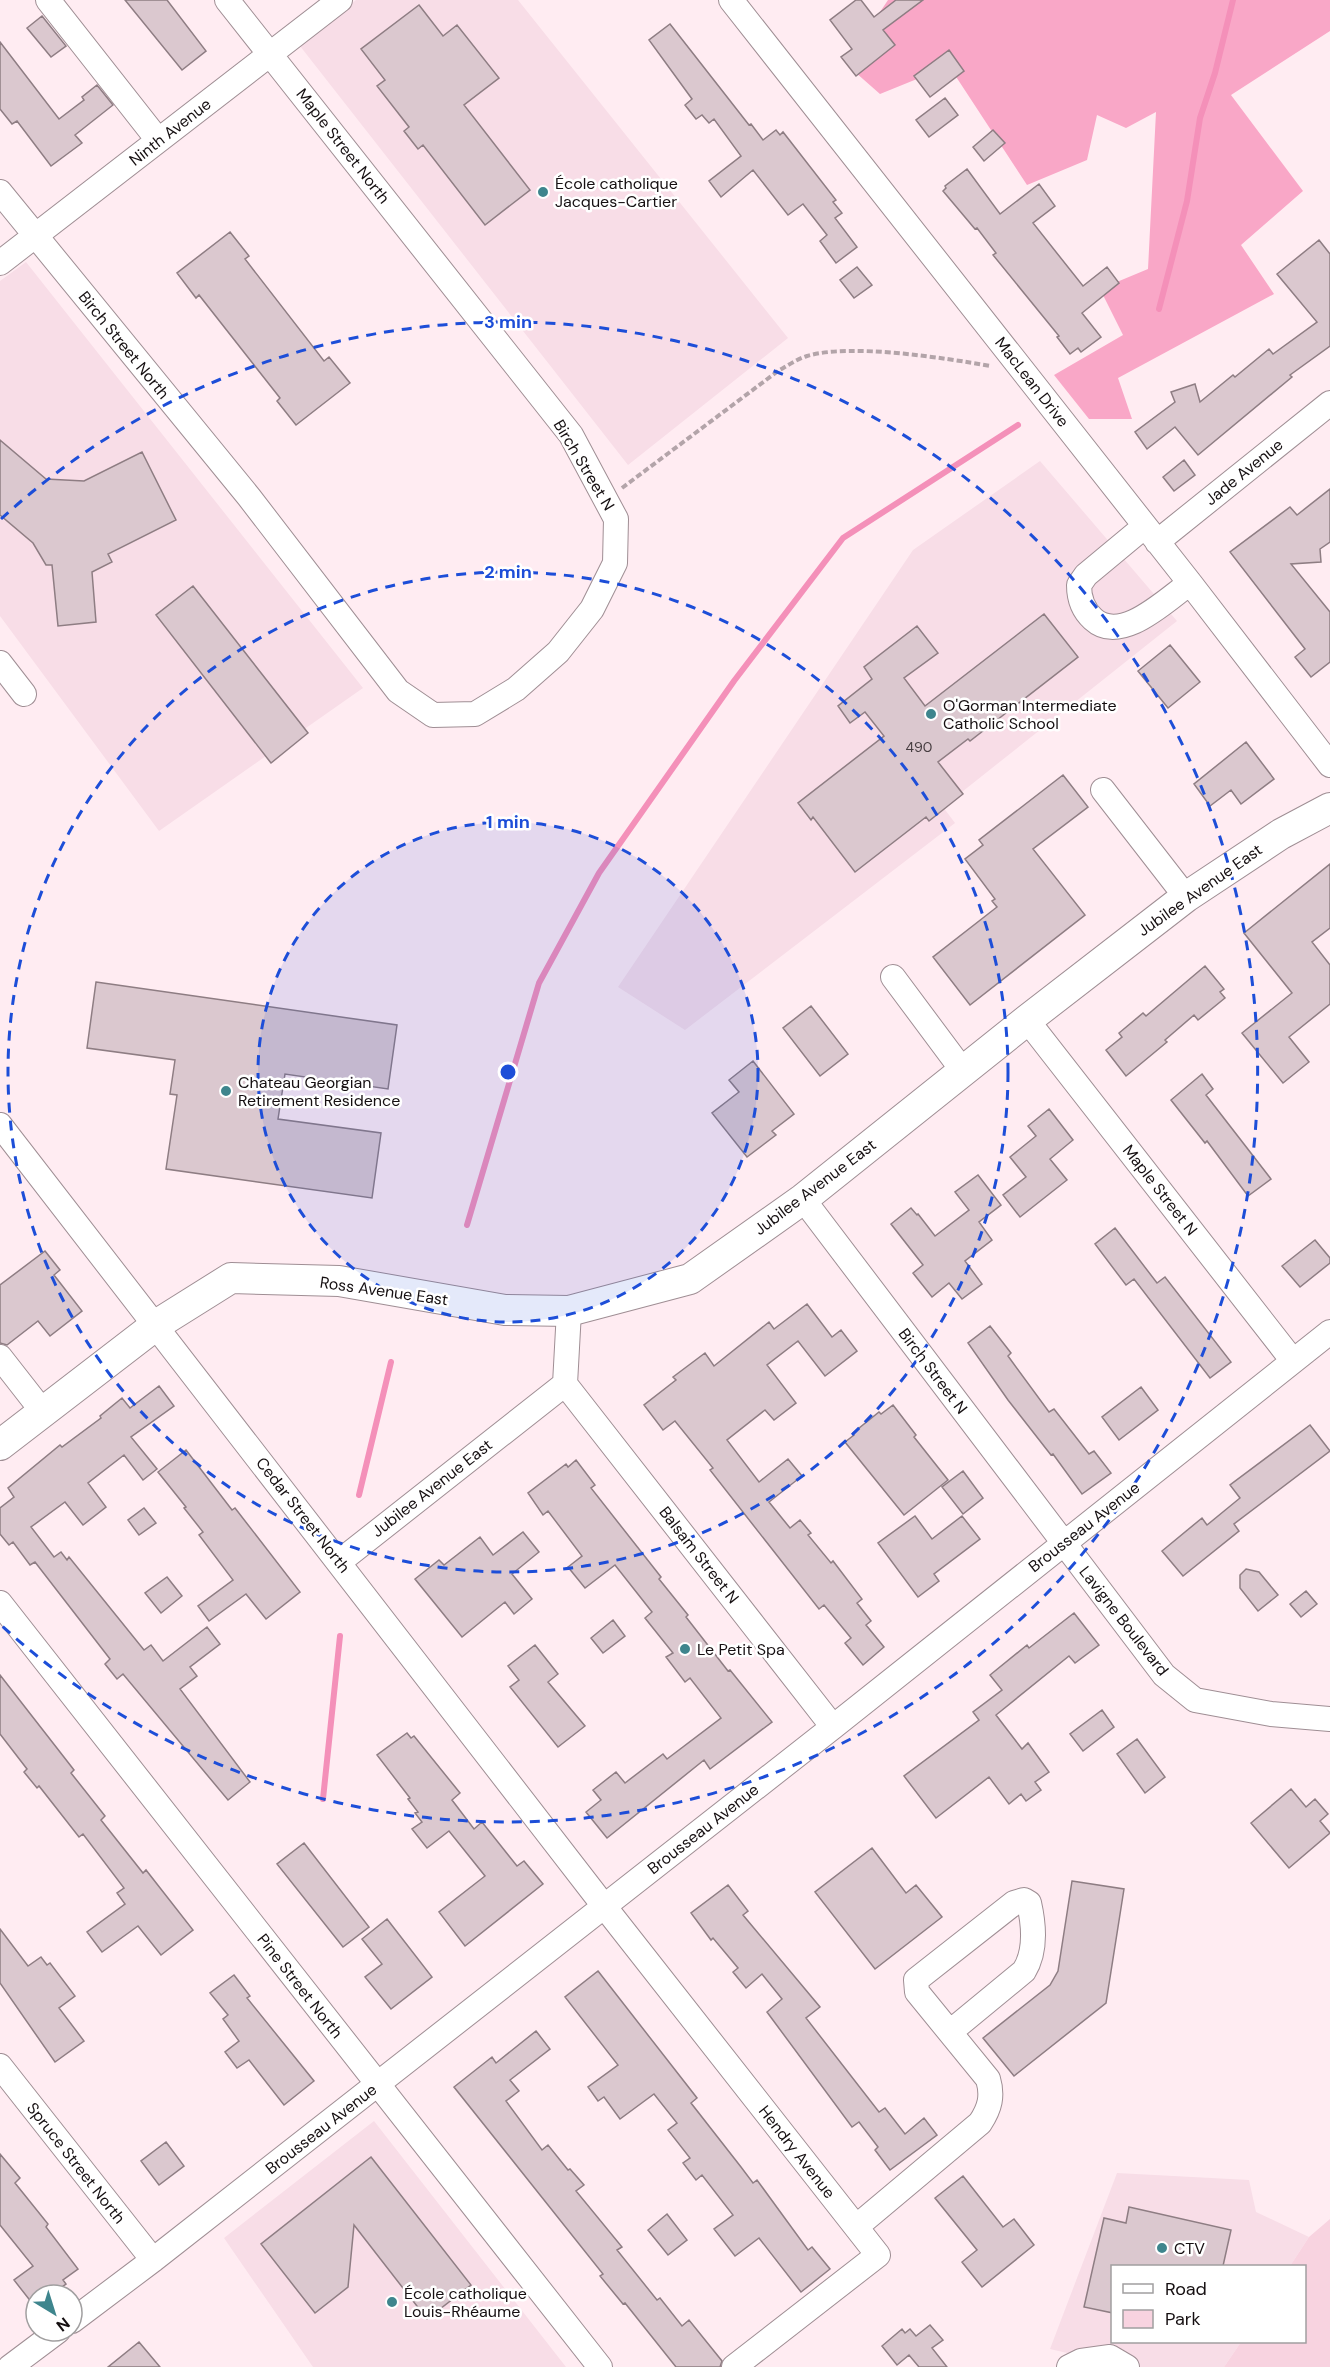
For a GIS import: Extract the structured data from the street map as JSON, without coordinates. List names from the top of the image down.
{
  "streets": {
    "main road": ["Jubilee Avenue East", "Ross Avenue East"],
    "street": [
      "Ninth Avenue",
      "Maple Street North",
      "Birch Street North",
      "MacLean Drive",
      "Birch Street N",
      "Jade Avenue",
      "Maple Street N",
      "Cedar Street North",
      "Brousseau Avenue",
      "Balsam Street N",
      "Lavigne Boulevard",
      "Pine Street North",
      "Hendry Avenue",
      "Spruce Street North"
    ]
  },
  "crossings": [
    ["Ninth Avenue", "Maple Street North"],
    ["Ninth Avenue", "Birch Street North"],
    ["Maple Street North", "Birch Street N"],
    ["Birch Street North", "Birch Street N"],
    ["MacLean Drive", "Jade Avenue"],
    ["Birch Street N", "Jubilee Avenue East"],
    ["Birch Street N", "Brousseau Avenue"],
    ["Birch Street N", "Lavigne Boulevard"],
    ["Jubilee Avenue East", "Maple Street N"],
    ["Jubilee Avenue East", "Ross Avenue East"],
    ["Jubilee Avenue East", "Cedar Street North"],
    ["Jubilee Avenue East", "Balsam Street N"],
    ["Maple Street N", "Brousseau Avenue"],
    ["Ross Avenue East", "Cedar Street North"],
    ["Cedar Street North", "Brousseau Avenue"],
    ["Cedar Street North", "Hendry Avenue"],
    ["Brousseau Avenue", "Balsam Street N"],
    ["Brousseau Avenue", "Lavigne Boulevard"],
    ["Brousseau Avenue", "Pine Street North"],
    ["Brousseau Avenue", "Hendry Avenue"],
    ["Brousseau Avenue", "Spruce Street North"]
  ],
  "places": [
    "École catholique Jacques-Cartier",
    "O'Gorman Intermediate Catholic School",
    "Chateau Georgian Retirement Residence",
    "Le Petit Spa",
    "CTV",
    "École catholique Louis-Rhéaume"
  ],
  "house_numbers": ["490"],
  "legend": ["Road", "Park"],
  "north": "bottom right",
  "rings": ["3 min", "2 min", "1 min"]
}
